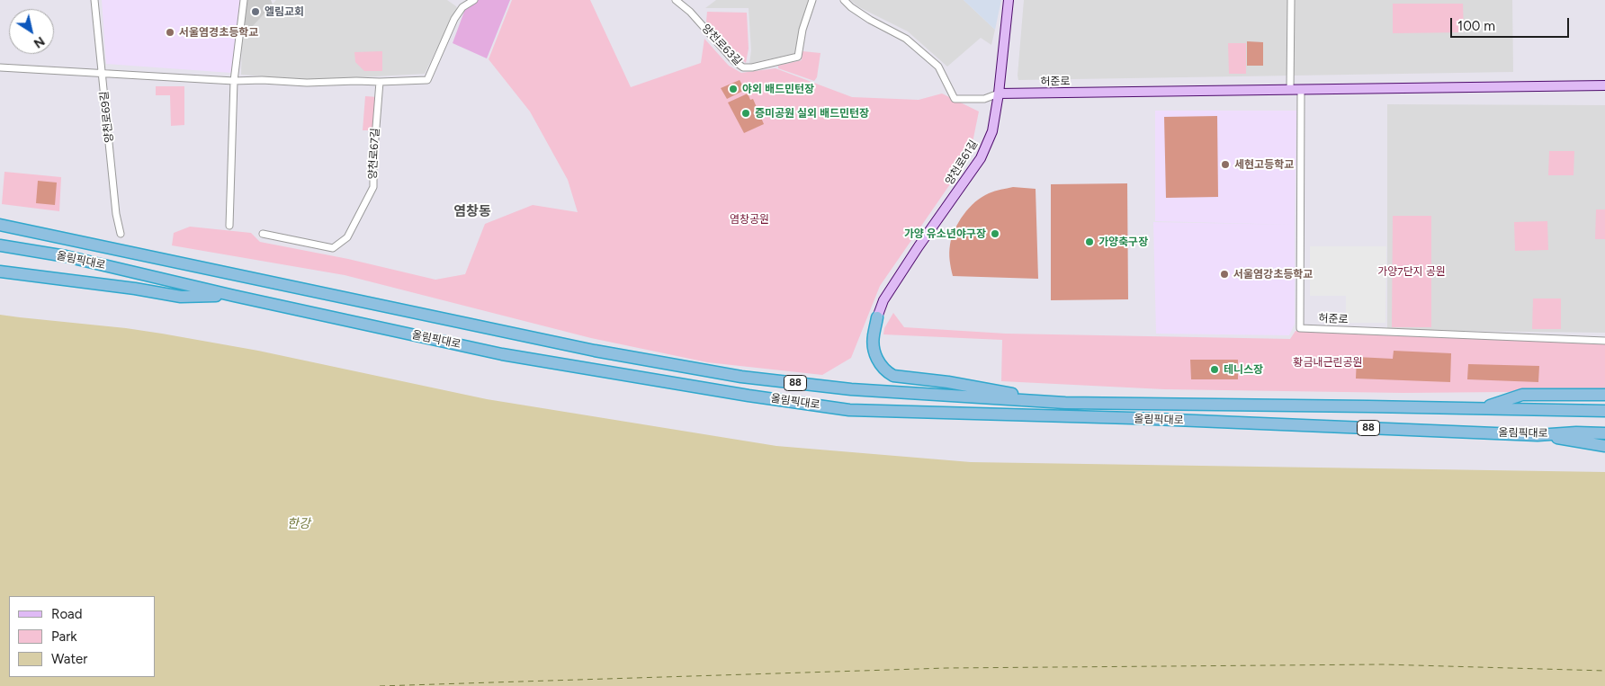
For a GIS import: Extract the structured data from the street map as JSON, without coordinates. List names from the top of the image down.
{
  "streets": {
    "highway": ["올림픽대로", "88"],
    "street": [
      "양천로63길",
      "허준로",
      "양천로69길",
      "양천로67길",
      "양천로61길"
    ]
  },
  "crossings": [
    ["허준로", "양천로61길"]
  ],
  "districts": ["염창동"],
  "water": ["한강"],
  "parks": ["염창공원", "가양7단지 공원", "황금내근린공원"],
  "places": [
    "엘림교회",
    "서울염경초등학교",
    "야외 배드민턴장",
    "증미공원 실외 배드민턴장",
    "세현고등학교",
    "가양 유소년야구장",
    "가양축구장",
    "서울염강초등학교",
    "테니스장"
  ],
  "legend": ["Road", "Park", "Water"],
  "scale_bar": "100 m",
  "north": "bottom right"
}
